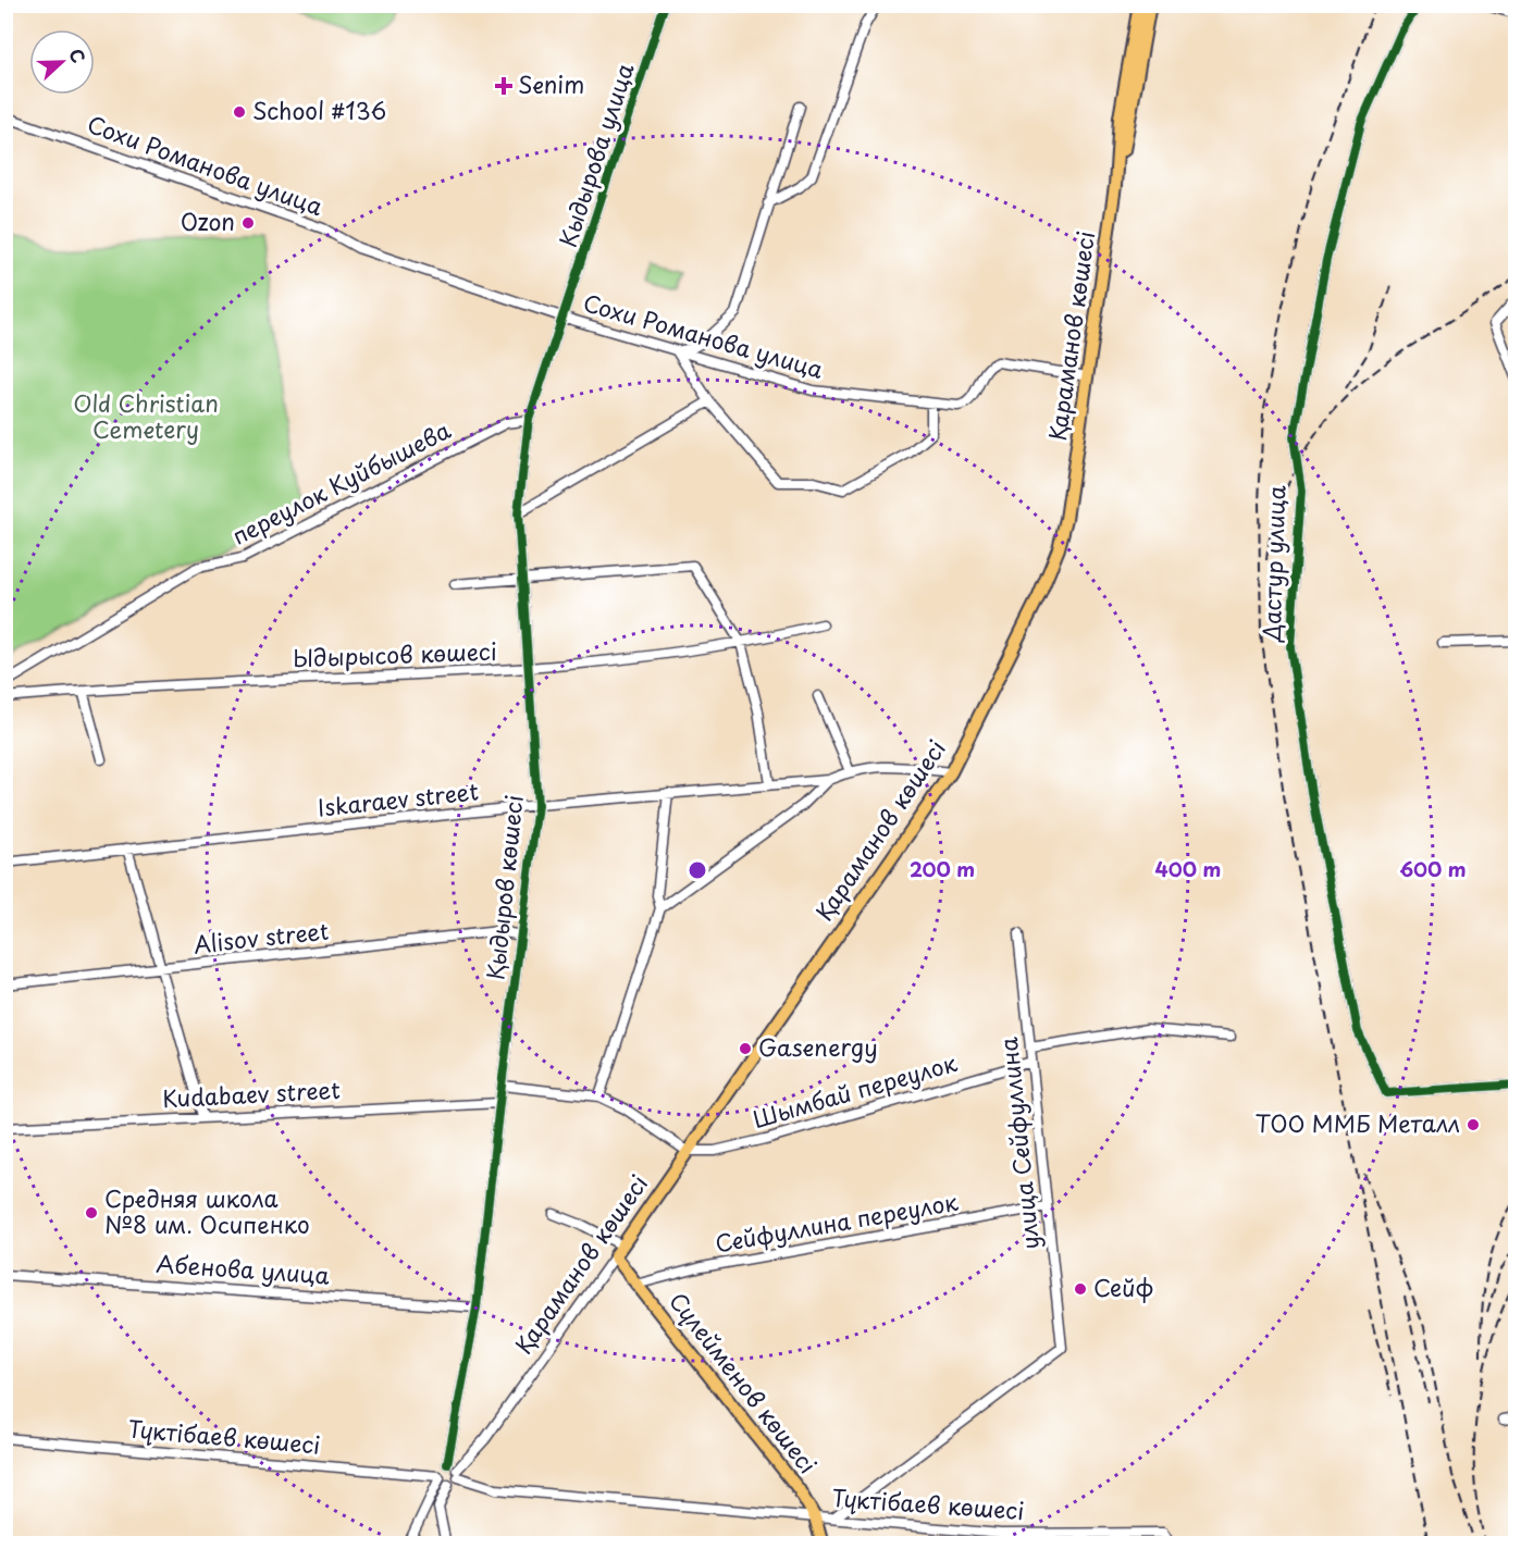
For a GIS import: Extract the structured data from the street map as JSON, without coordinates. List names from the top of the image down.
{
  "streets": {
    "main road": ["Қараманов көшесі", "Сүлейменов көшесі"],
    "street": [
      "Кыдырова улица",
      "Сохи Романова улица",
      "переулок Куйбышева",
      "Дастур улица",
      "Ыдырысов көшесі",
      "Iskaraev street",
      "Қыдыров көшесі",
      "Alisov street",
      "Шымбай переулок",
      "Kudabaev street",
      "улица Сейфуллина",
      "Сейфуллина переулок",
      "Абенова улица",
      "Түктібаев көшесі"
    ]
  },
  "crossings": [
    ["Кыдырова улица", "Сохи Романова улица"],
    ["Кыдырова улица", "Қыдыров көшесі"],
    ["Сохи Романова улица", "Қараманов көшесі"],
    ["Сохи Романова улица", "Қыдыров көшесі"],
    ["Қараманов көшесі", "Iskaraev street"],
    ["Қараманов көшесі", "Шымбай переулок"],
    ["Қараманов көшесі", "Сүлейменов көшесі"],
    ["Қараманов көшесі", "Түктібаев көшесі"],
    ["переулок Куйбышева", "Қыдыров көшесі"],
    ["Ыдырысов көшесі", "Қыдыров көшесі"],
    ["Iskaraev street", "Қыдыров көшесі"],
    ["Қыдыров көшесі", "Alisov street"],
    ["Қыдыров көшесі", "Kudabaev street"],
    ["Қыдыров көшесі", "Абенова улица"],
    ["Қыдыров көшесі", "Түктібаев көшесі"],
    ["Шымбай переулок", "улица Сейфуллина"],
    ["улица Сейфуллина", "Сейфуллина переулок"],
    ["улица Сейфуллина", "Түктібаев көшесі"],
    ["Сейфуллина переулок", "Сүлейменов көшесі"],
    ["Сүлейменов көшесі", "Түктібаев көшесі"]
  ],
  "parks": ["Old Christian Cemetery"],
  "places": {
    "health": ["Senim"],
    "other": [
      "School #136",
      "Ozon",
      "Gasenergy",
      "ТОО ММБ Металл",
      "Средняя школа №8 им. Осипенко",
      "Сейф"
    ]
  },
  "north": "right",
  "rings": ["200 m", "400 m", "600 m"]
}
